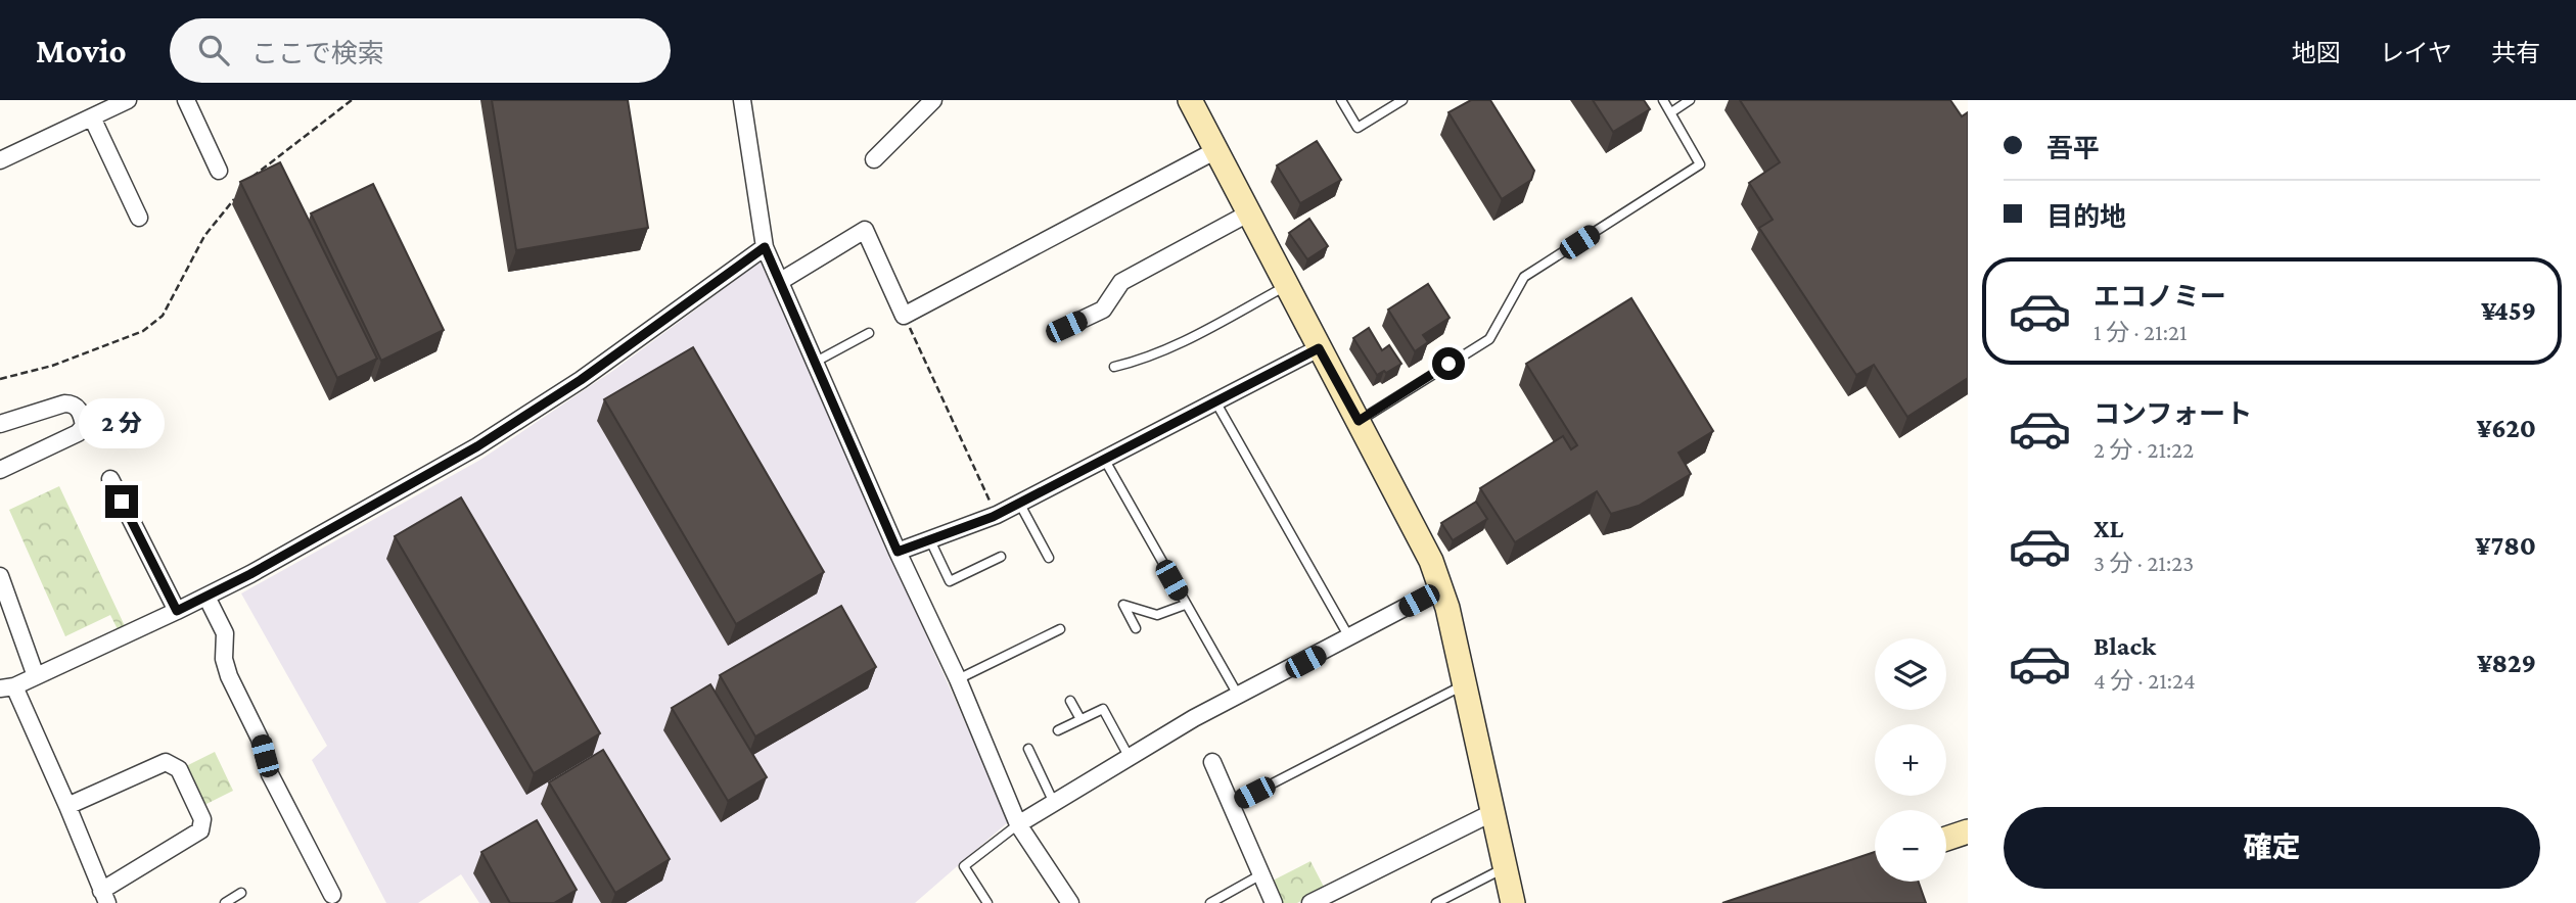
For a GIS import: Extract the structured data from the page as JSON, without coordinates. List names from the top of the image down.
{
  "page": {
    "header": "Movio",
    "search": "ここで検索",
    "nav": ["地図", "レイヤ", "共有"],
    "banner": ["吾平", "目的地"],
    "list": [
      {
        "name": "エコノミー",
        "note": "1 分 · 21:21",
        "value": "¥459"
      },
      {
        "name": "コンフォート",
        "note": "2 分 · 21:22",
        "value": "¥620"
      },
      {
        "name": "XL",
        "note": "3 分 · 21:23",
        "value": "¥780"
      },
      {
        "name": "Black",
        "note": "4 分 · 21:24",
        "value": "¥829"
      }
    ],
    "bubble": "2 分",
    "map_buttons": ["+", "−"],
    "buttons": "確定"
  }
}
